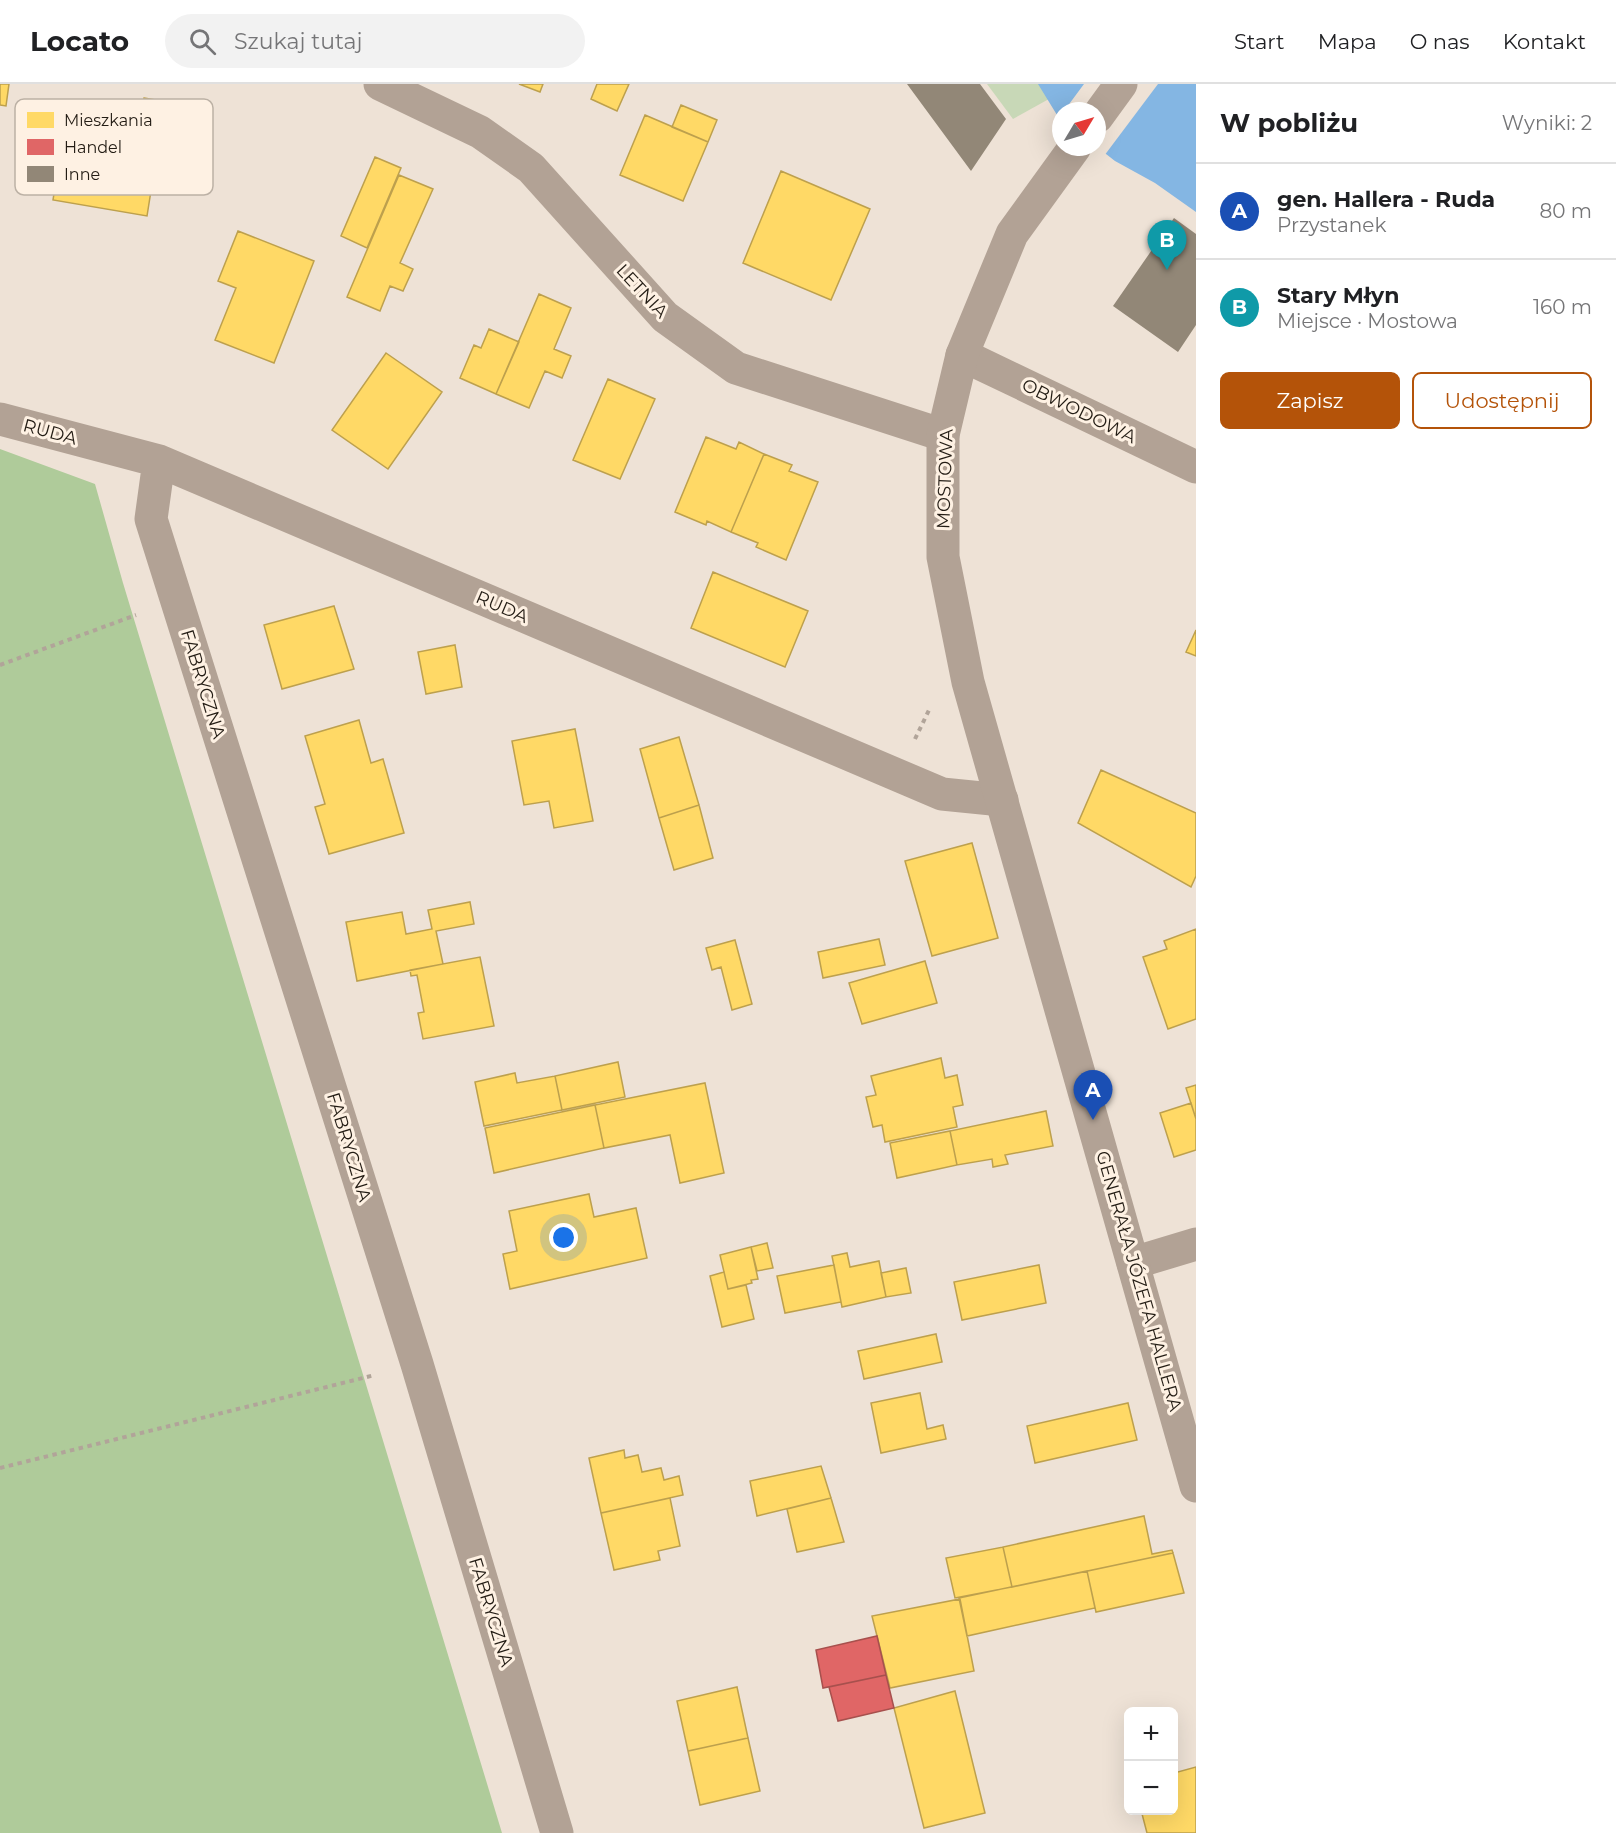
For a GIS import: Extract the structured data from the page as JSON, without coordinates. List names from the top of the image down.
{
  "streets": {
    "street": [
      "LETNIA",
      "OBWODOWA",
      "RUDA",
      "MOSTOWA",
      "FABRYCZNA",
      "GENERAŁA JÓZEFA HALLERA"
    ]
  },
  "crossings": [
    ["LETNIA", "MOSTOWA"],
    ["OBWODOWA", "MOSTOWA"],
    ["RUDA", "MOSTOWA"],
    ["RUDA", "FABRYCZNA"],
    ["RUDA", "GENERAŁA JÓZEFA HALLERA"],
    ["MOSTOWA", "GENERAŁA JÓZEFA HALLERA"]
  ],
  "legend": ["Mieszkania", "Handel", "Inne"],
  "north": "top right",
  "page": {
    "header": "Locato",
    "search": "Szukaj tutaj",
    "nav": [
      "Start",
      "Mapa",
      "O nas",
      "Kontakt"
    ],
    "heading": ["W pobliżu", "Wyniki: 2"],
    "list": [
      {
        "mark": "A",
        "name": "gen. Hallera - Ruda",
        "note": "Przystanek",
        "value": "80 m"
      },
      {
        "mark": "B",
        "name": "Stary Młyn",
        "note": "Miejsce · Mostowa",
        "value": "160 m"
      }
    ],
    "pins": ["B", "A"],
    "buttons": ["Zapisz", "Udostępnij"],
    "map_buttons": ["+", "−"]
  }
}
